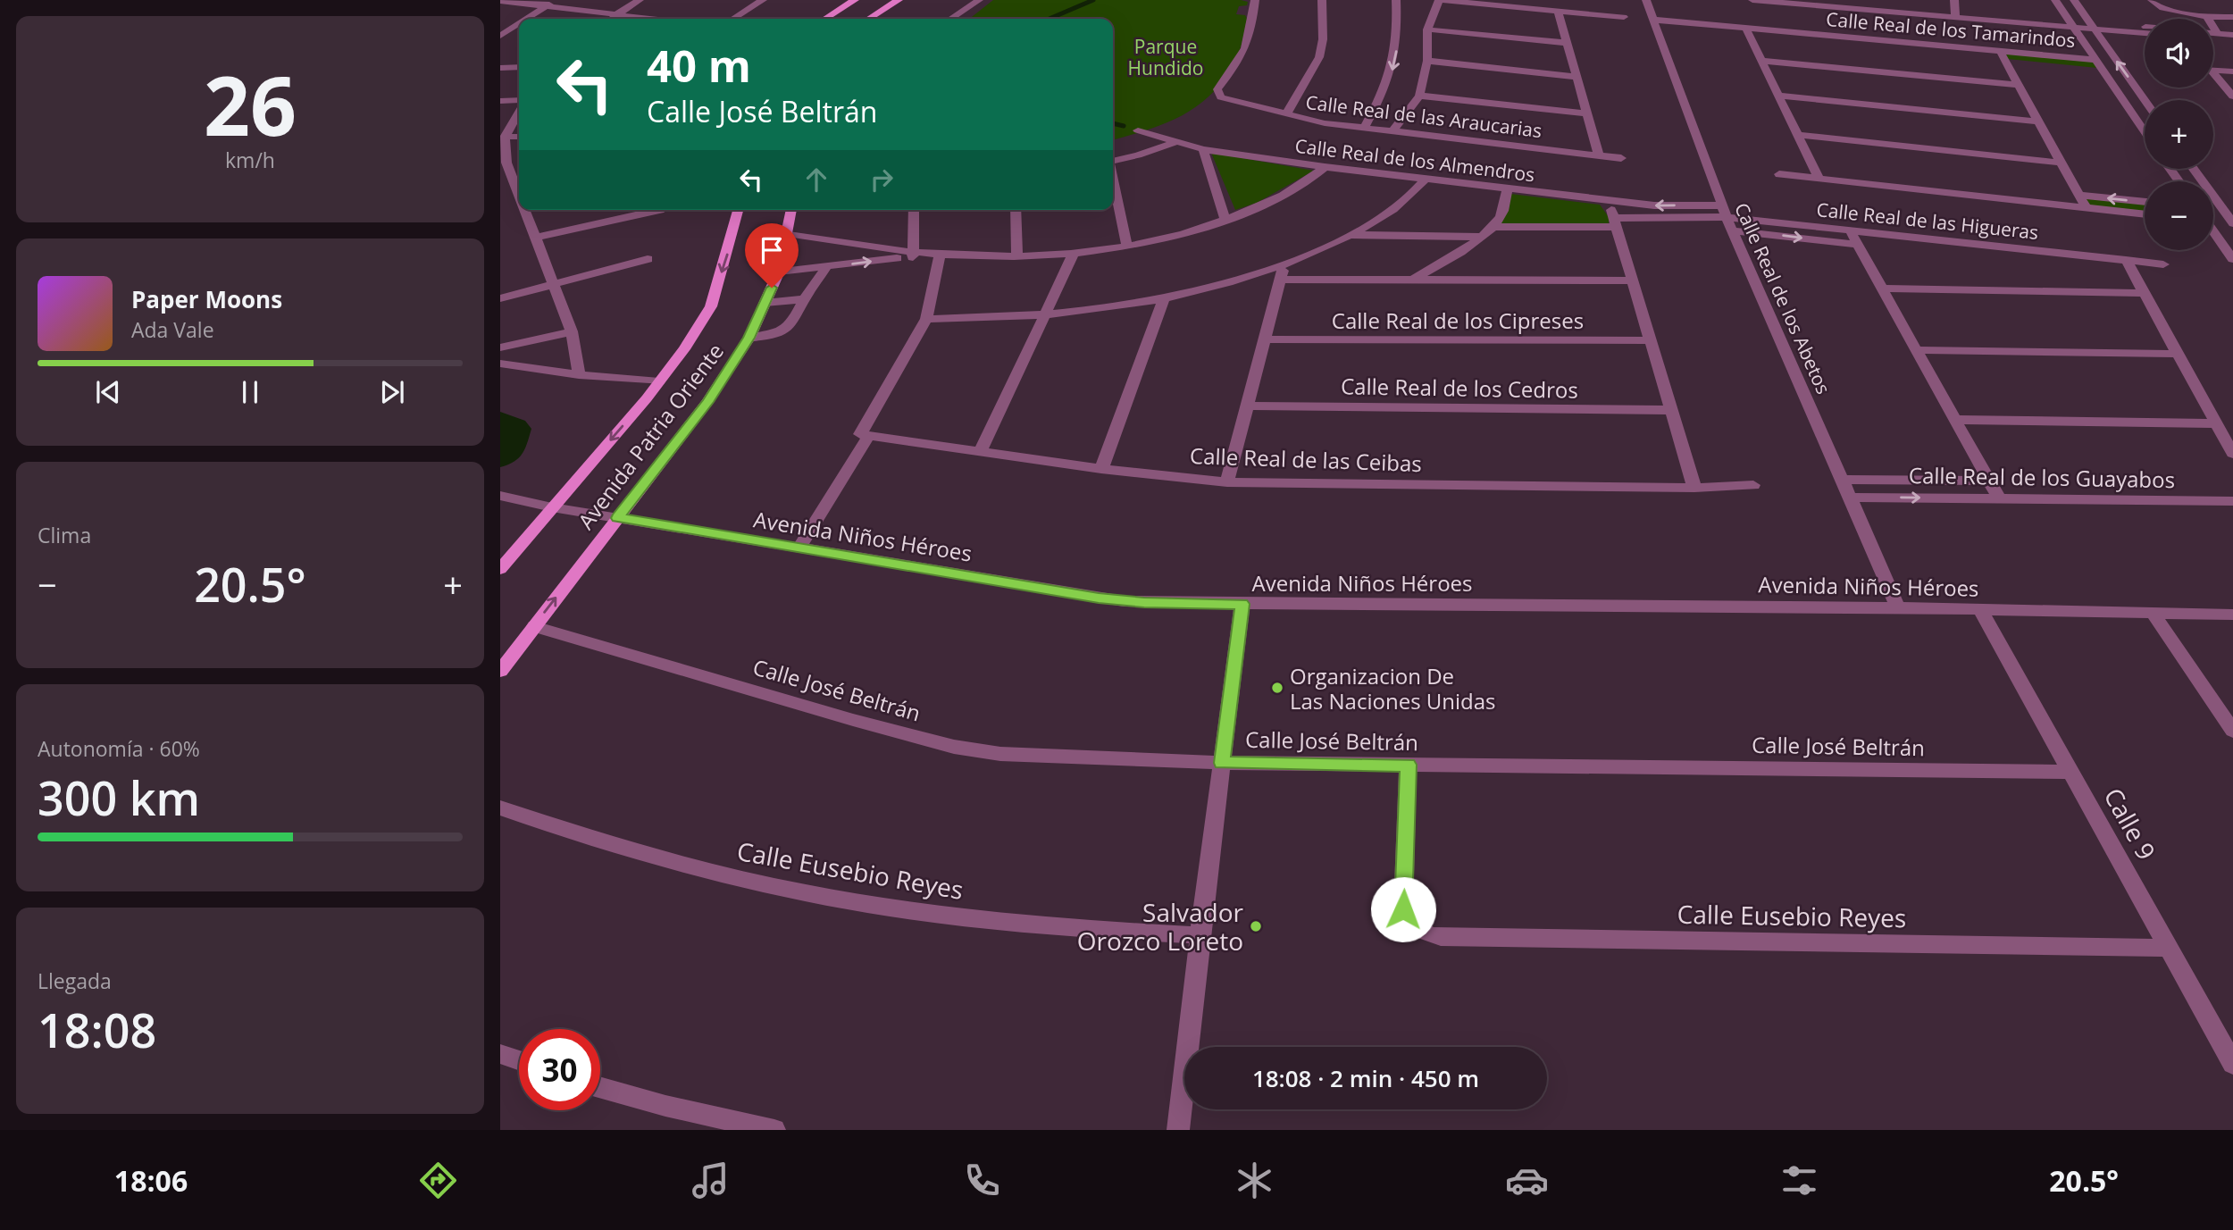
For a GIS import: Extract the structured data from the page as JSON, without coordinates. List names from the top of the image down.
{
  "streets": {
    "main road": ["Avenida Patria Oriente"],
    "street": [
      "Calle Real de los Tamarindos",
      "Calle Real de las Araucarias",
      "Calle Real de los Almendros",
      "Calle Real de las Higueras",
      "Calle Real de los Abetos",
      "Calle Real de los Cipreses",
      "Calle Real de los Cedros",
      "Calle Real de las Ceibas",
      "Calle Real de los Guayabos",
      "Avenida Niños Héroes",
      "Calle José Beltrán",
      "Calle 9",
      "Calle Eusebio Reyes"
    ]
  },
  "crossings": [
    ["Calle Real de los Tamarindos", "Calle Real de los Abetos"],
    ["Calle Real de los Almendros", "Calle Real de las Higueras"],
    ["Calle Real de los Almendros", "Calle Real de los Abetos"],
    ["Calle Real de las Higueras", "Calle Real de los Abetos"],
    ["Calle Real de los Abetos", "Calle Real de los Guayabos"],
    ["Calle Real de los Abetos", "Avenida Niños Héroes"],
    ["Avenida Patria Oriente", "Avenida Niños Héroes"],
    ["Avenida Patria Oriente", "Calle José Beltrán"],
    ["Avenida Niños Héroes", "Calle 9"],
    ["Calle José Beltrán", "Calle 9"],
    ["Calle José Beltrán", "Calle Eusebio Reyes"],
    ["Calle 9", "Calle Eusebio Reyes"]
  ],
  "parks": ["Parque Hundido"],
  "places": ["Organizacion De Las Naciones Unidas", "Salvador Orozco Loreto"],
  "page": {
    "tile": [
      ["26", "km/h"],
      "Clima",
      ["Autonomía · 60%", "300 km"],
      ["Llegada", "18:08"]
    ],
    "map_buttons": ["+", "−"],
    "turn": ["40 m", "Calle José Beltrán"],
    "song": ["Paper Moons", "Ada Vale"],
    "heat": ["−", "20.5°", "+"],
    "limit": "30",
    "trip": "18:08 · 2 min · 450 m",
    "tabs": ["18:06", "20.5°"]
  }
}
